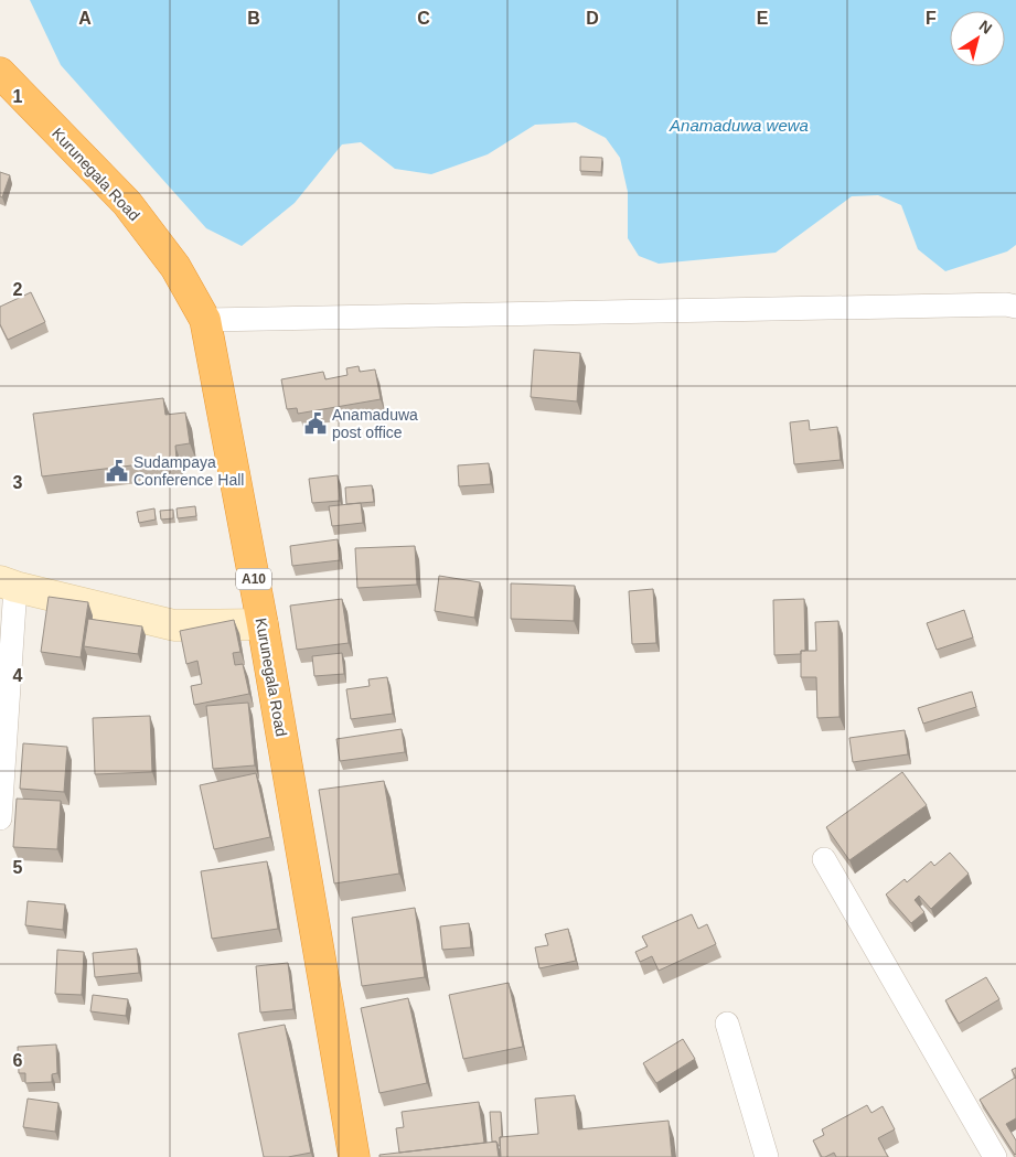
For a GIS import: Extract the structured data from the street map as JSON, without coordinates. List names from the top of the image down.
{
  "streets": {
    "highway": ["Kurunegala Road", "A10"]
  },
  "water": ["Anamaduwa wewa"],
  "places": {
    "public building": ["Anamaduwa post office", "Sudampaya Conference Hall"]
  },
  "north": "top right",
  "grid": {
    "columns": [
      "A",
      "B",
      "C",
      "D",
      "E",
      "F"
    ],
    "rows": [
      "1",
      "2",
      "3",
      "4",
      "5",
      "6"
    ]
  }
}
